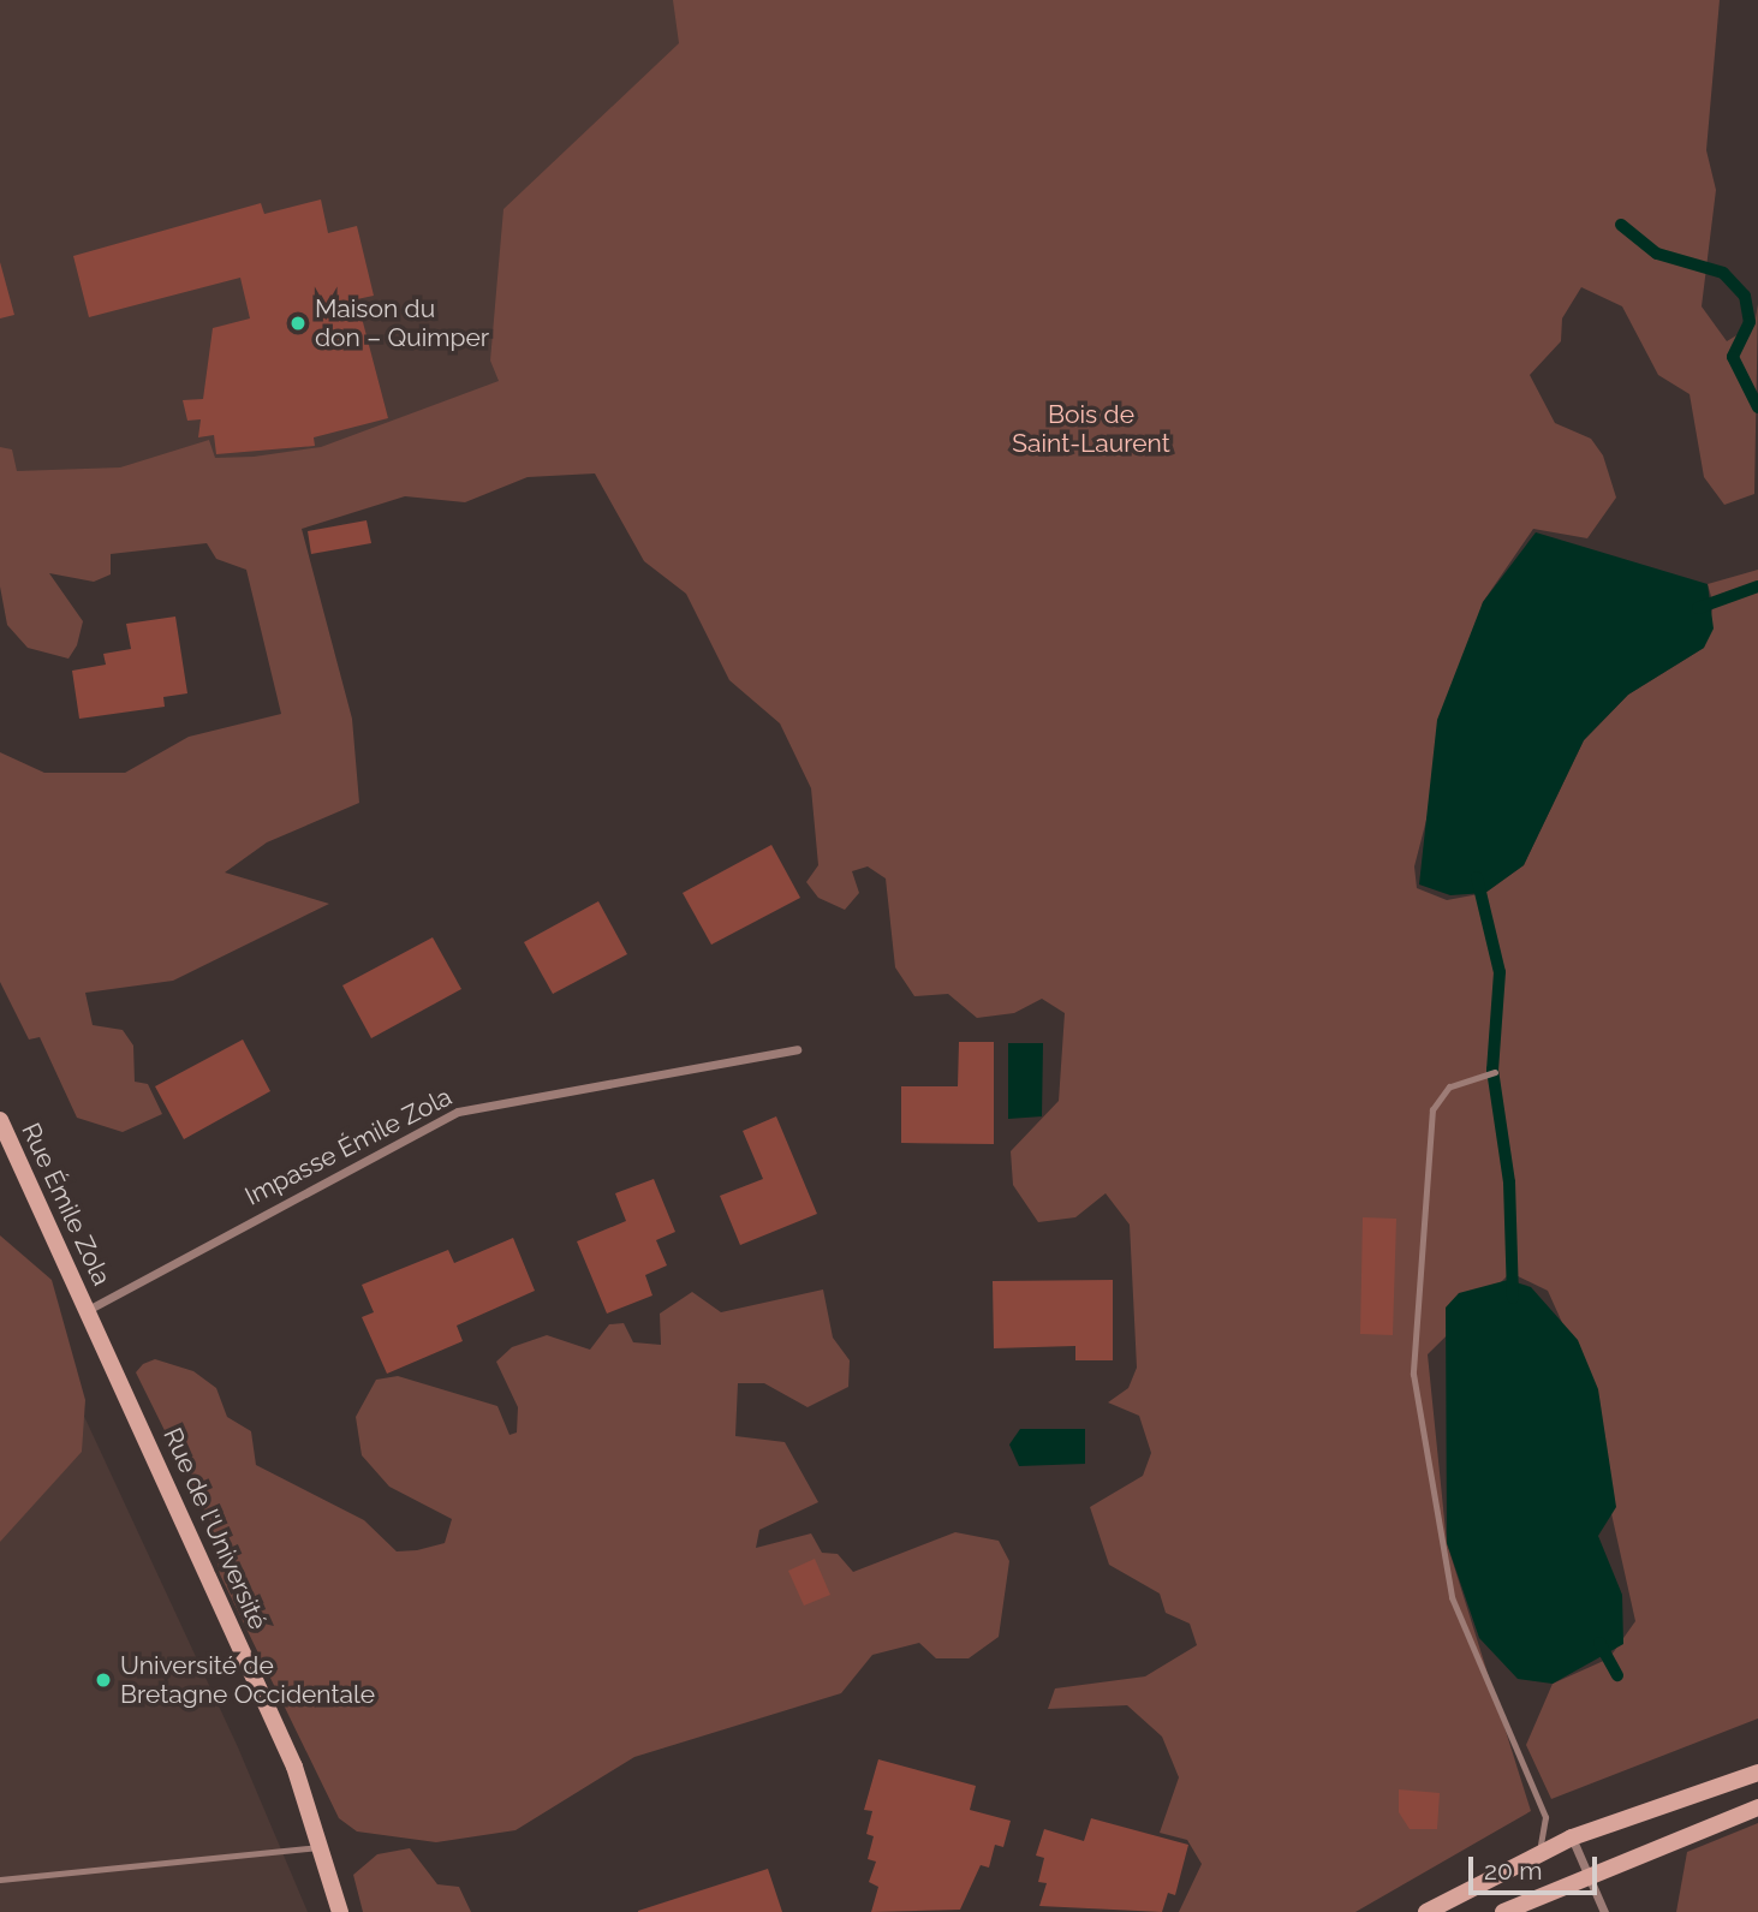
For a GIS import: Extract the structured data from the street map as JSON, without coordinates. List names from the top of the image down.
{
  "streets": {
    "street": ["Impasse Émile Zola", "Rue Émile Zola", "Rue de l'Université"]
  },
  "crossings": [
    ["Impasse Émile Zola", "Rue Émile Zola"],
    ["Impasse Émile Zola", "Rue de l'Université"],
    ["Rue Émile Zola", "Rue de l'Université"]
  ],
  "parks": ["Bois de Saint-Laurent"],
  "places": ["Maison du don – Quimper", "Université de Bretagne Occidentale"],
  "scale_bar": "20 m"
}
